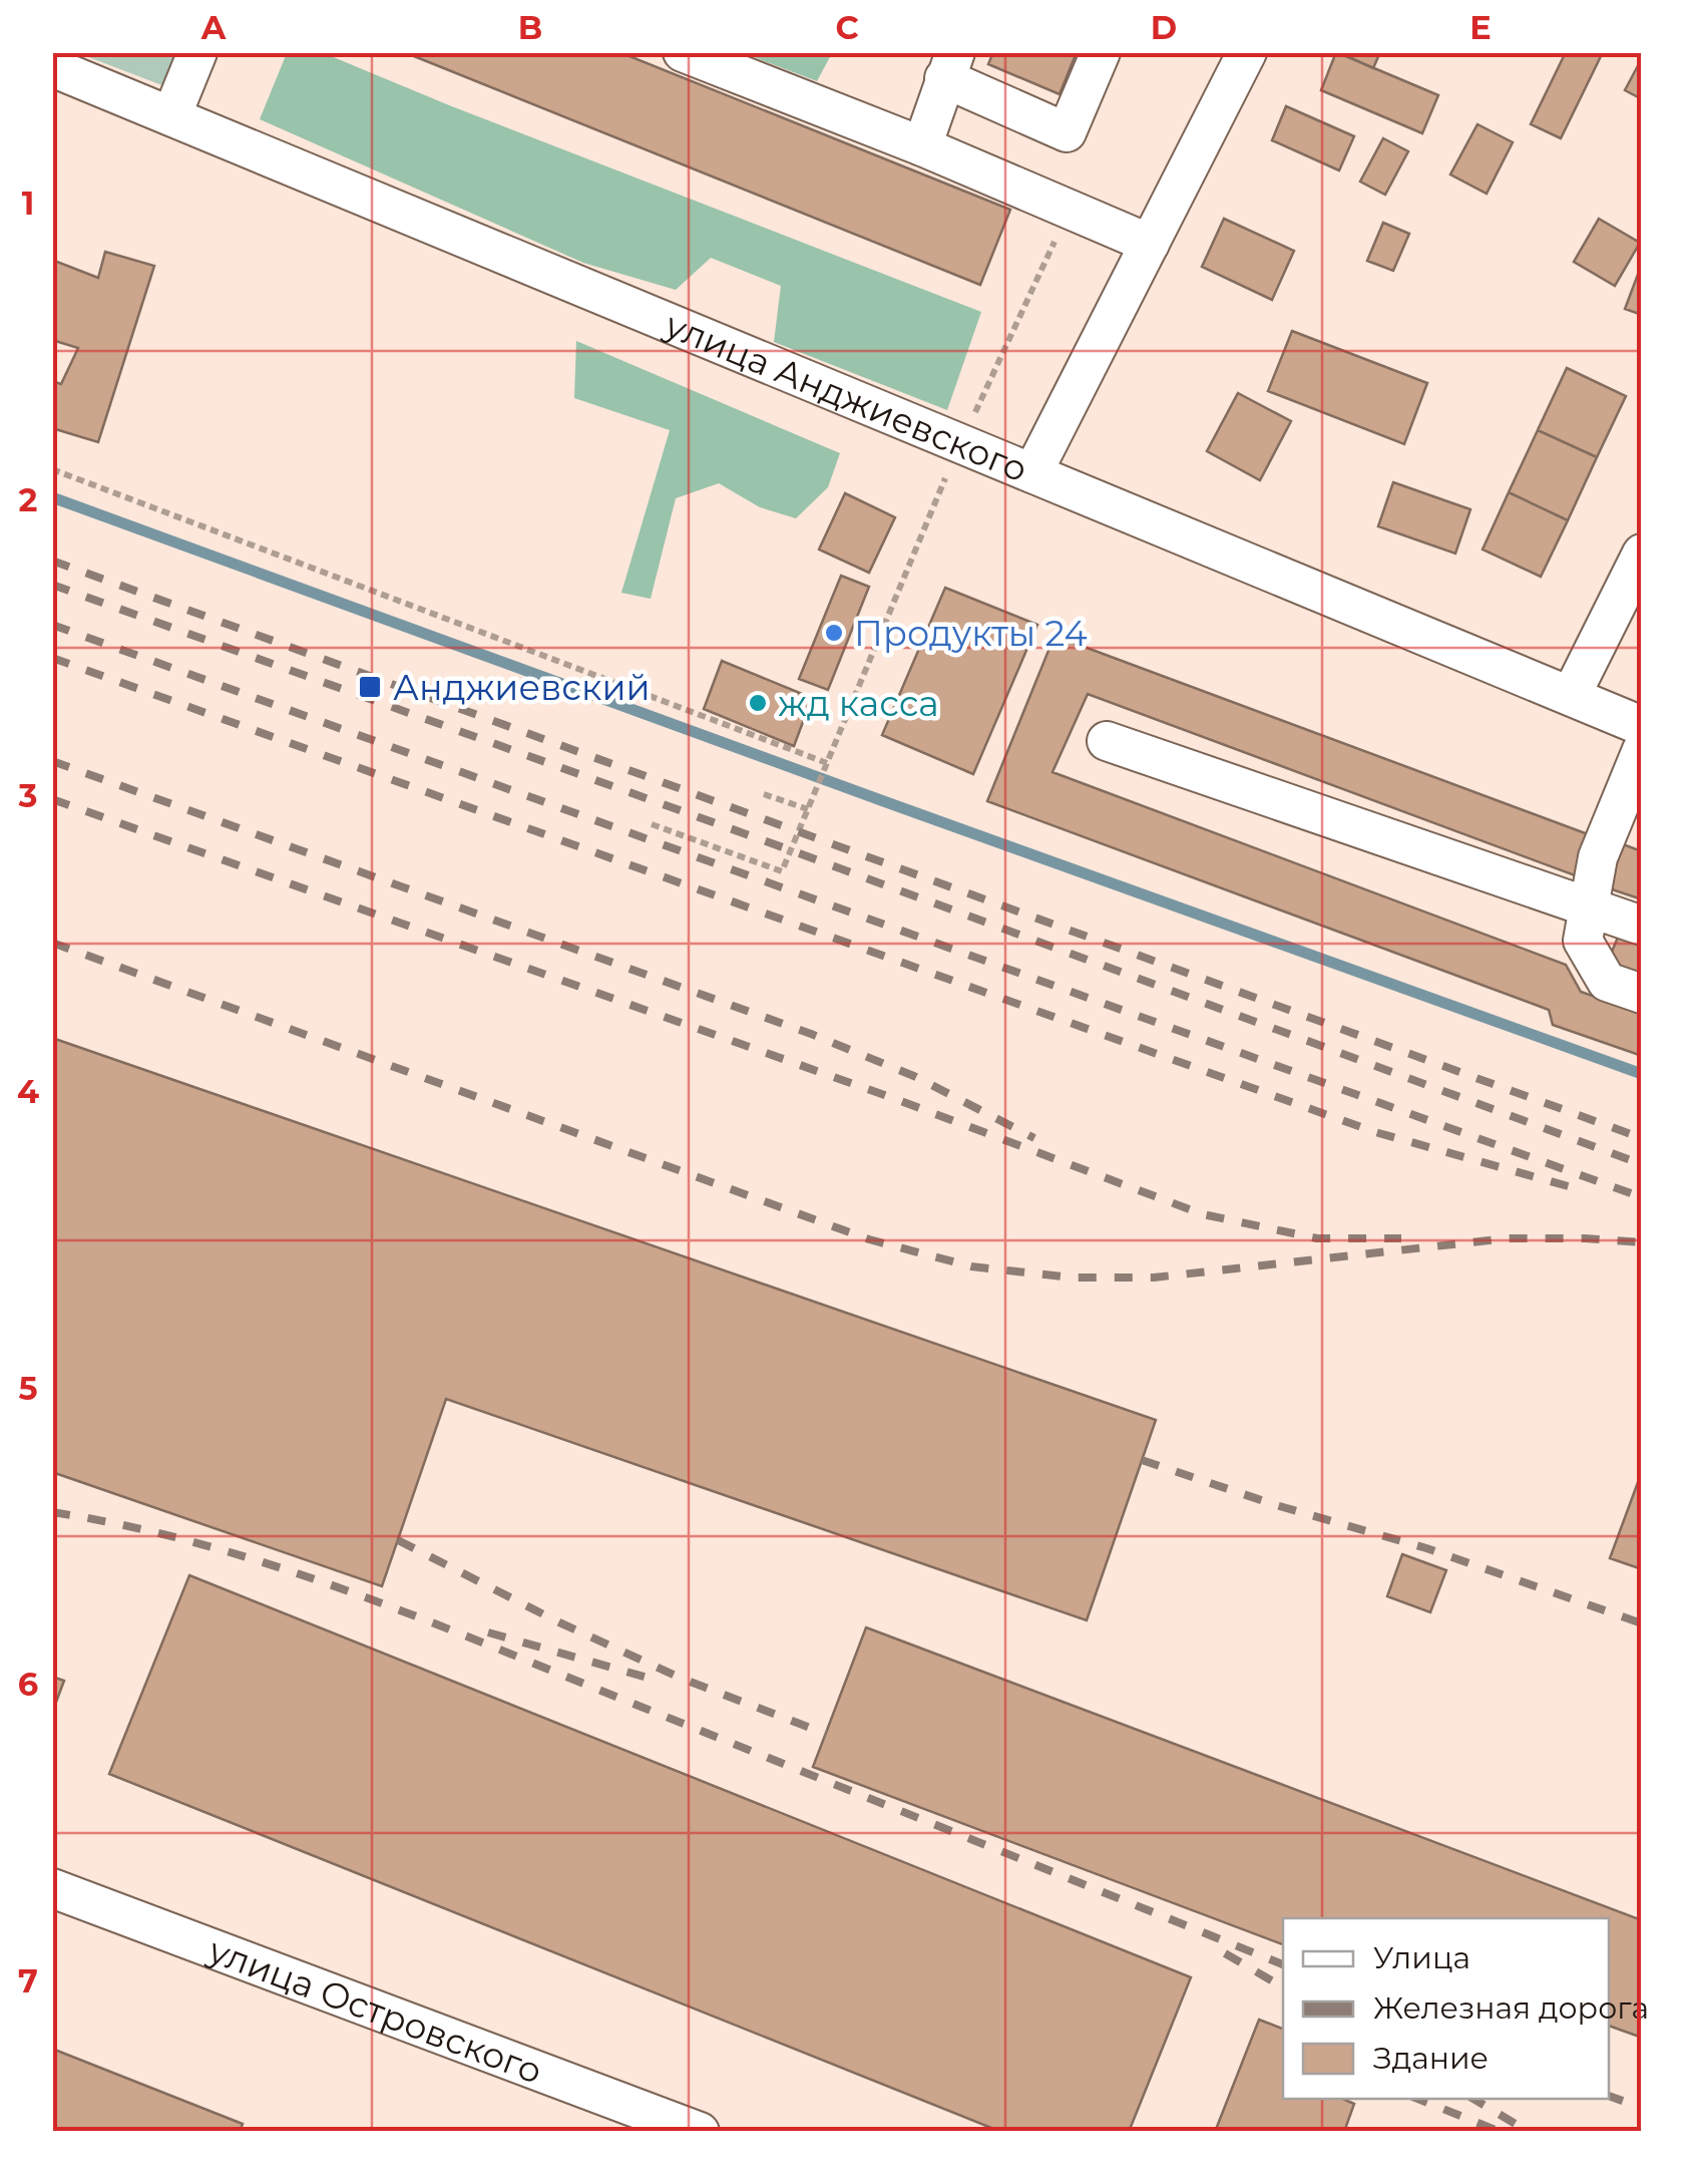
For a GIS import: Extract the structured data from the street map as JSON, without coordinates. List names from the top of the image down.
{
  "streets": {
    "street": ["улица Анджиевского", "улица Островского"]
  },
  "places": {
    "other": ["Продукты 24", "жд касса"],
    "transit": ["Анджиевский"]
  },
  "legend": ["Улица", "Железная дорога", "Здание"],
  "grid": {
    "columns": [
      "A",
      "B",
      "C",
      "D",
      "E"
    ],
    "rows": [
      "1",
      "2",
      "3",
      "4",
      "5",
      "6",
      "7"
    ]
  }
}
